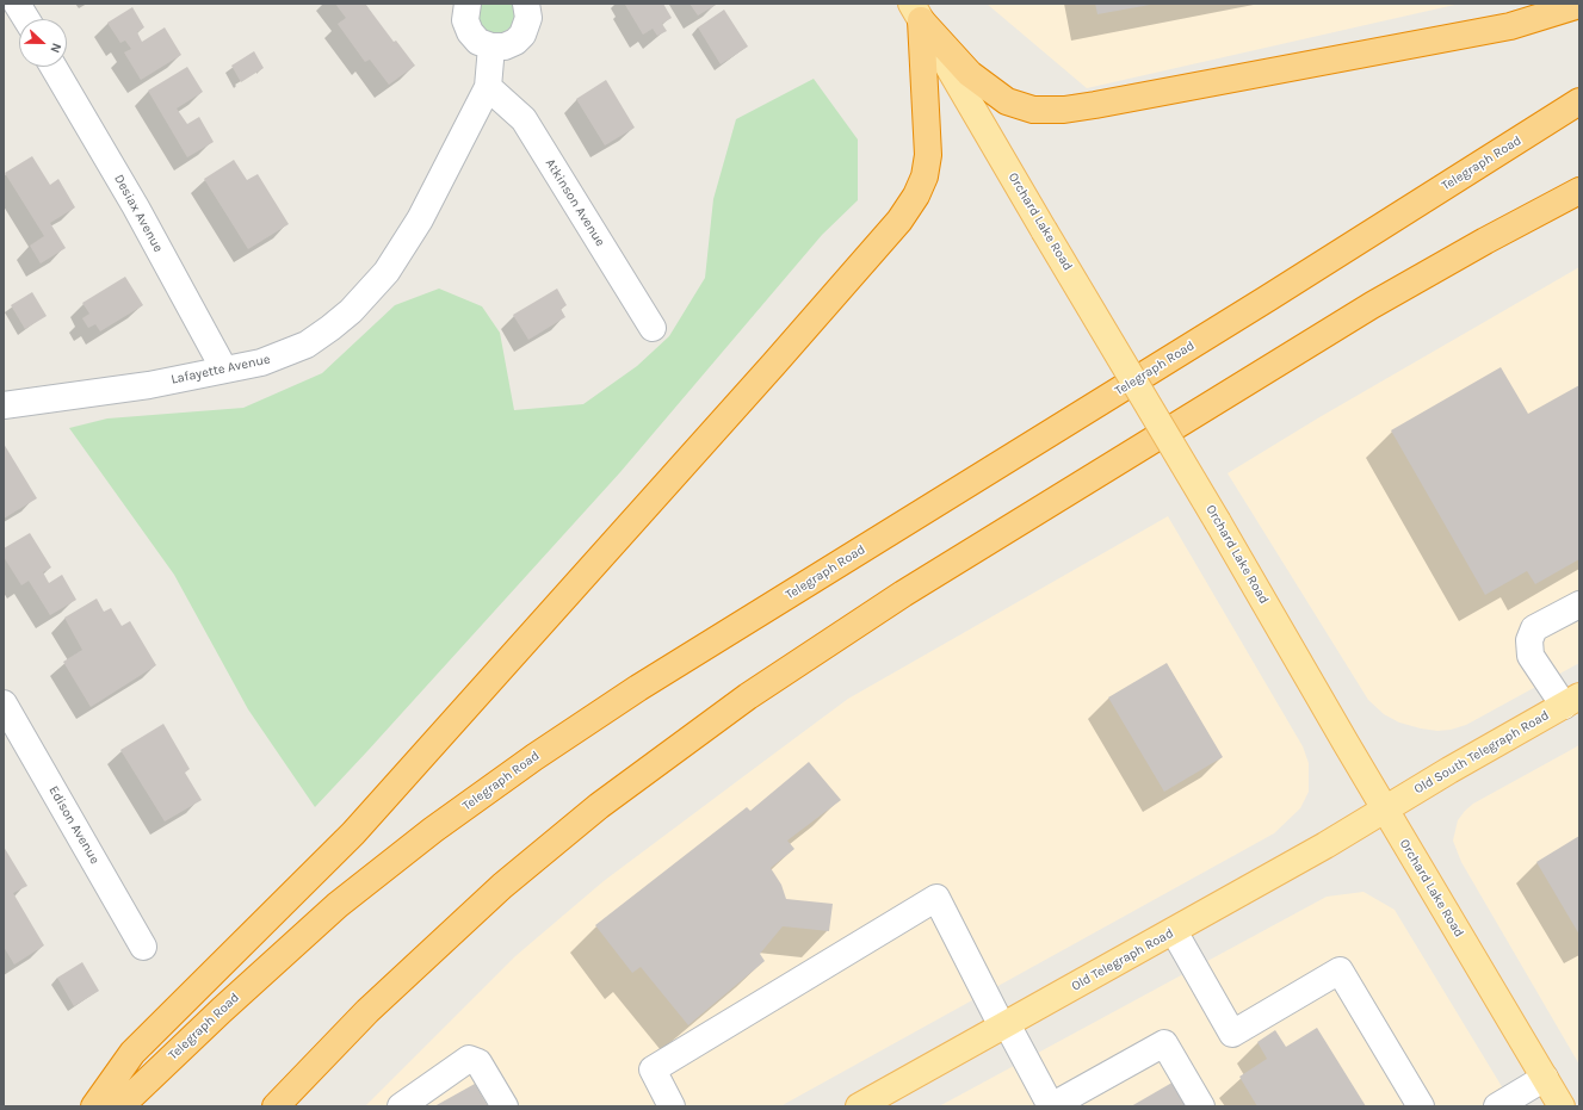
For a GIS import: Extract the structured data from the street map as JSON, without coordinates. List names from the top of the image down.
{
  "streets": {
    "highway": ["Telegraph Road"],
    "main road": ["Orchard Lake Road", "Old South Telegraph Road", "Old Telegraph Road"],
    "street": [
      "Atkinson Avenue",
      "Desiax Avenue",
      "Lafayette Avenue",
      "Edison Avenue"
    ]
  },
  "crossings": [
    ["Atkinson Avenue", "Lafayette Avenue"],
    ["Desiax Avenue", "Lafayette Avenue"],
    ["Orchard Lake Road", "Old South Telegraph Road"],
    ["Orchard Lake Road", "Old Telegraph Road"],
    ["Old South Telegraph Road", "Old Telegraph Road"]
  ],
  "north": "right"
}
